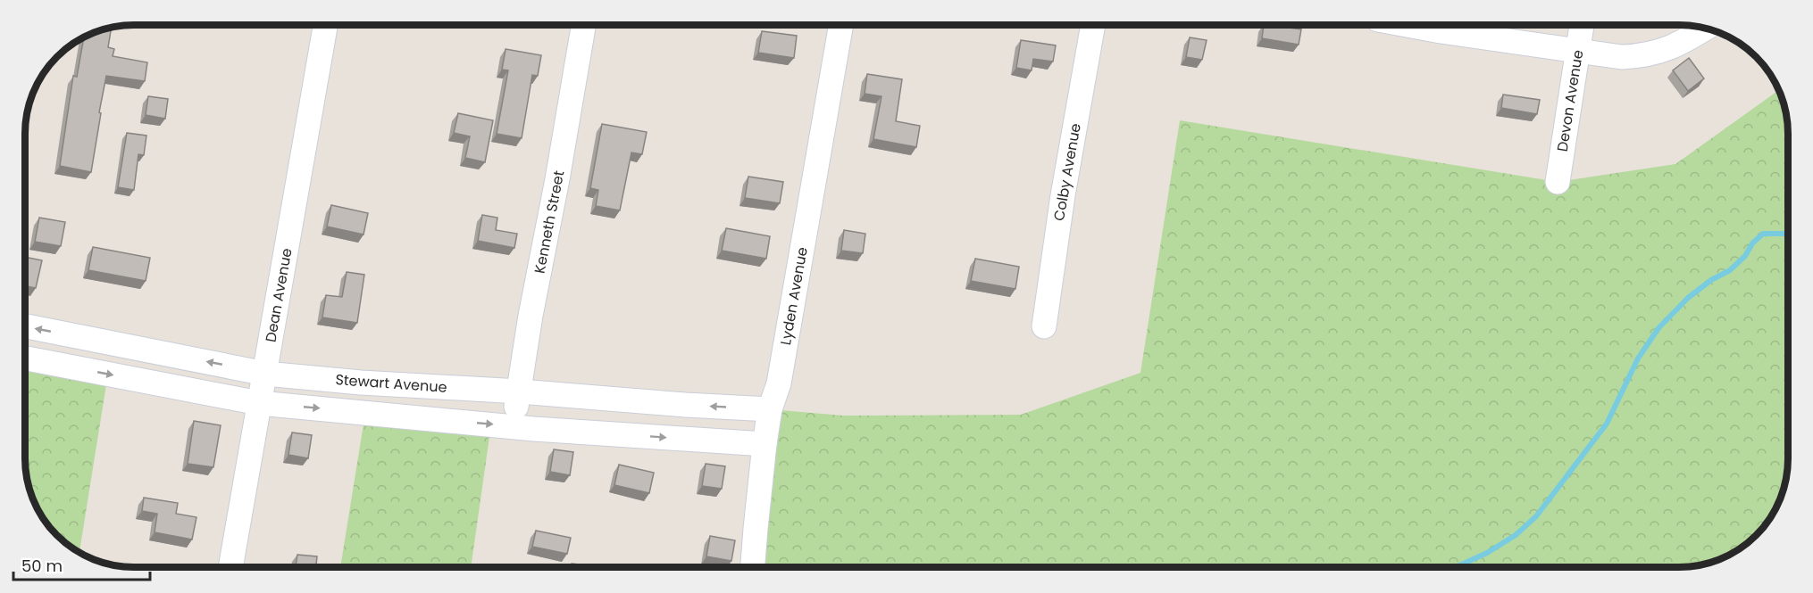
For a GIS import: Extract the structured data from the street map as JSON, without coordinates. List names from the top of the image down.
{
  "streets": {
    "street": [
      "Devon Avenue",
      "Colby Avenue",
      "Kenneth Street",
      "Dean Avenue",
      "Lyden Avenue",
      "Stewart Avenue"
    ]
  },
  "crossings": [
    ["Kenneth Street", "Stewart Avenue"],
    ["Dean Avenue", "Stewart Avenue"],
    ["Lyden Avenue", "Stewart Avenue"]
  ],
  "scale_bar": "50 m"
}
